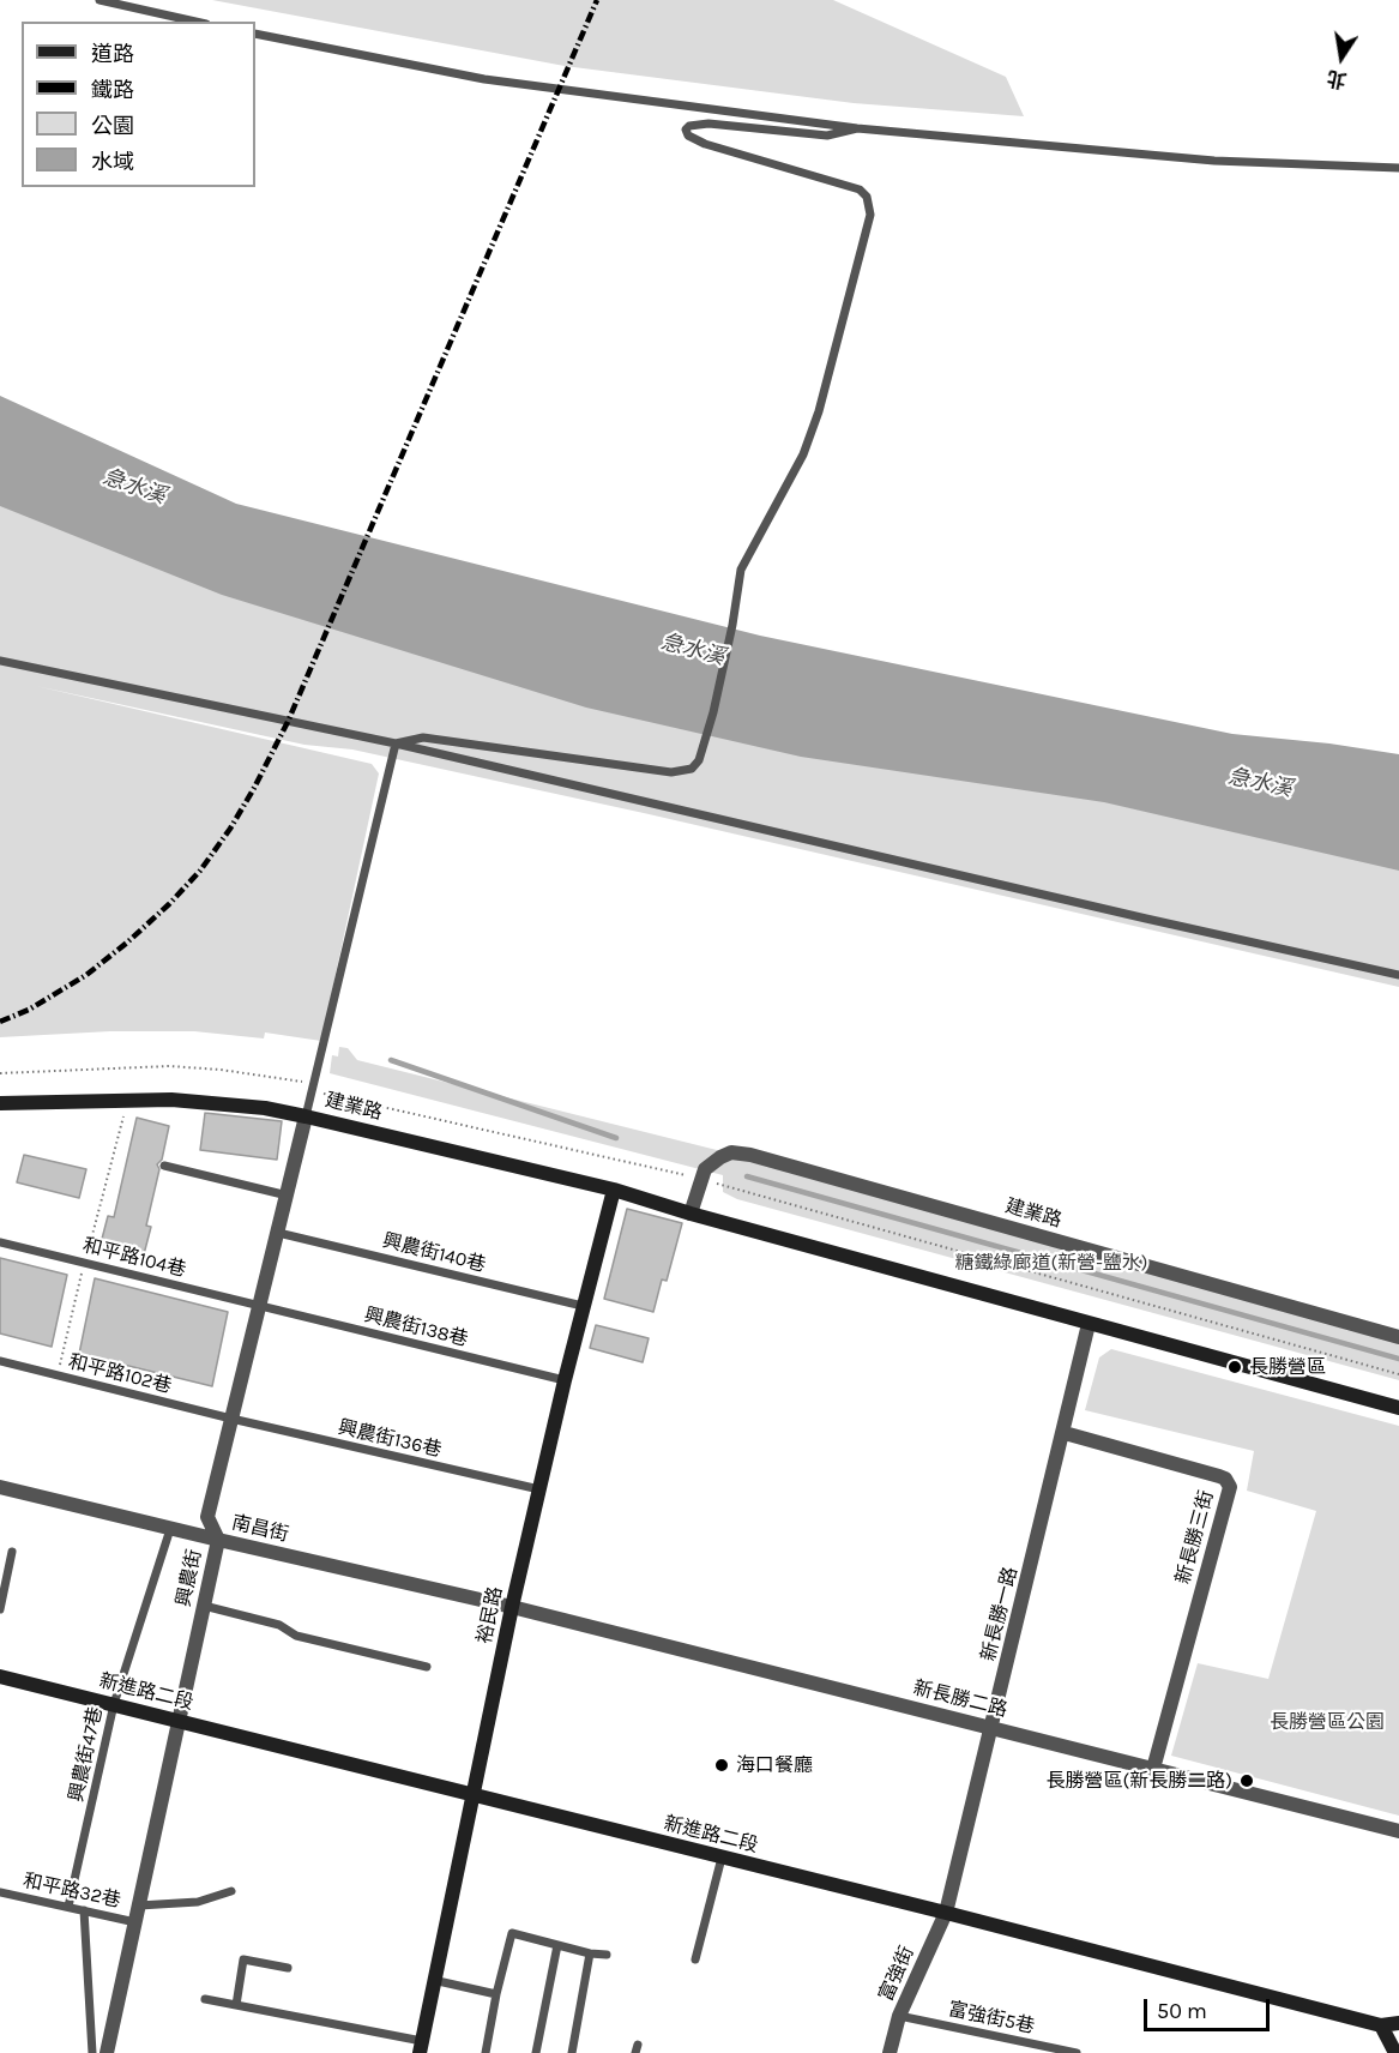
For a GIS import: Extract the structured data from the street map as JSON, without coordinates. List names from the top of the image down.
{
  "streets": {
    "street": [
      "建業路",
      "南昌街",
      "新長勝三街",
      "興農街",
      "新長勝一路",
      "裕民路",
      "新進路二段",
      "新長勝二路",
      "富強街"
    ],
    "lane": [
      "興農街140巷",
      "和平路104巷",
      "興農街138巷",
      "和平路102巷",
      "興農街136巷",
      "興農街47巷",
      "和平路32巷",
      "富強街5巷"
    ]
  },
  "crossings": [
    ["建業路", "興農街"],
    ["建業路", "新長勝一路"],
    ["建業路", "裕民路"],
    ["興農街140巷", "興農街"],
    ["興農街140巷", "裕民路"],
    ["和平路104巷", "興農街138巷"],
    ["和平路104巷", "興農街"],
    ["興農街138巷", "興農街"],
    ["興農街138巷", "裕民路"],
    ["和平路102巷", "興農街136巷"],
    ["和平路102巷", "興農街"],
    ["興農街136巷", "興農街"],
    ["興農街136巷", "裕民路"],
    ["南昌街", "興農街"],
    ["南昌街", "裕民路"],
    ["南昌街", "新長勝二路"],
    ["南昌街", "興農街47巷"],
    ["新長勝三街", "新長勝一路"],
    ["新長勝三街", "新長勝二路"],
    ["興農街", "新進路二段"],
    ["興農街", "和平路32巷"],
    ["新長勝一路", "新進路二段"],
    ["新長勝一路", "新長勝二路"],
    ["新長勝一路", "富強街"],
    ["裕民路", "新進路二段"],
    ["裕民路", "新長勝二路"],
    ["新進路二段", "興農街47巷"],
    ["新進路二段", "富強街"],
    ["興農街47巷", "和平路32巷"],
    ["富強街", "富強街5巷"]
  ],
  "water": ["急水溪"],
  "parks": ["糖鐵綠廊道(新營-鹽水)", "長勝營區公園"],
  "places": ["長勝營區", "海口餐廳", "長勝營區(新長勝二路)"],
  "legend": [
    "道路",
    "鐵路",
    "公園",
    "水域"
  ],
  "scale_bar": "50 m",
  "north": "bottom"
}
